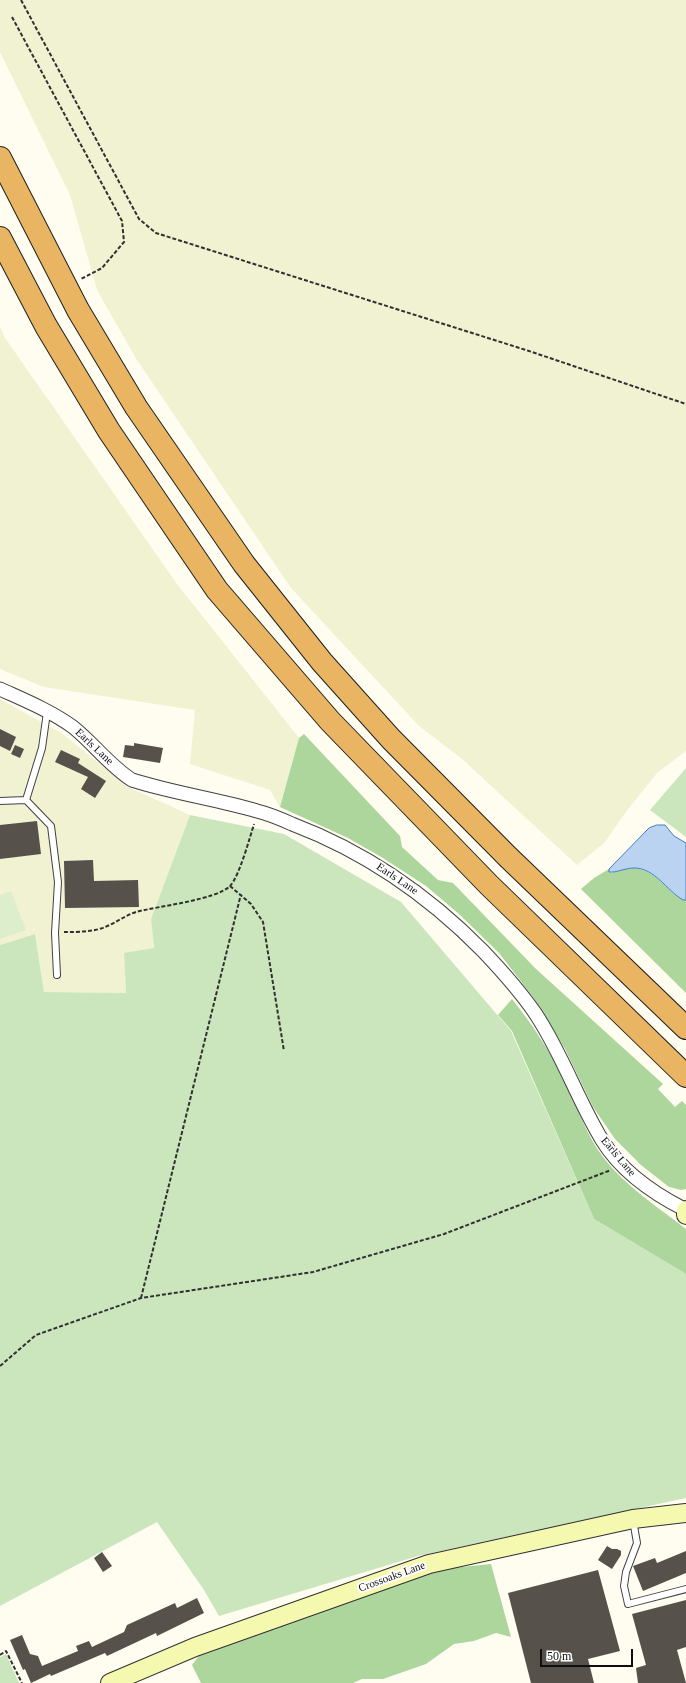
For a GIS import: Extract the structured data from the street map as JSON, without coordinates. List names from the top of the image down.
{
  "streets": {
    "street": ["Earls Lane", "Crossoaks Lane"]
  },
  "scale_bar": "50 m"
}
